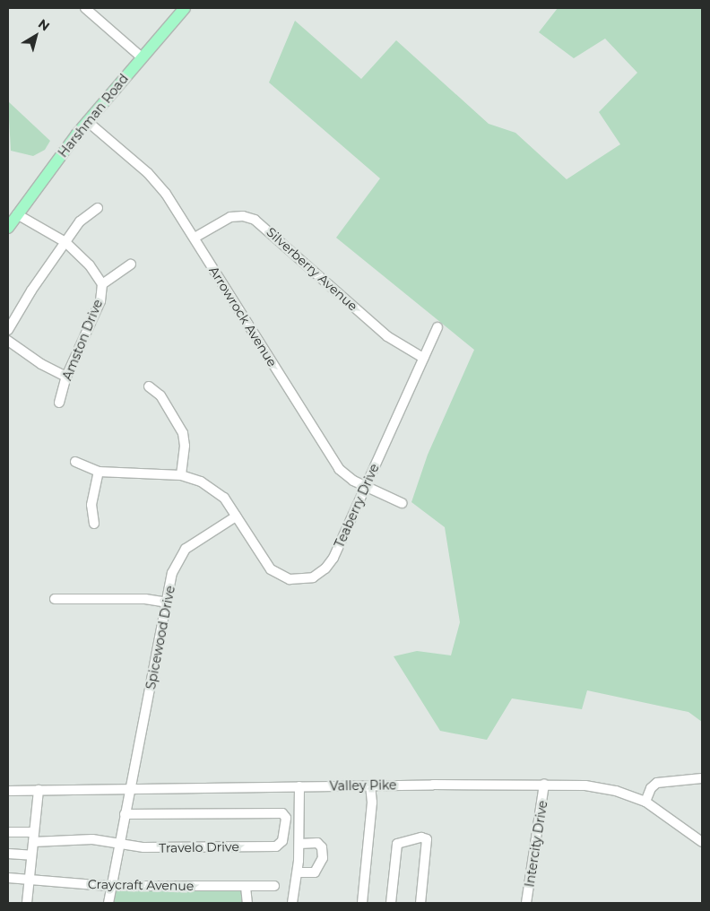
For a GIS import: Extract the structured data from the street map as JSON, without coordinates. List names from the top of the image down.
{
  "streets": {
    "main road": ["Harshman Road"],
    "street": [
      "Silverberry Avenue",
      "Arrowrock Avenue",
      "Amston Drive",
      "Teaberry Drive",
      "Spicewood Drive",
      "Valley Pike",
      "Intercity Drive",
      "Travelo Drive",
      "Craycraft Avenue"
    ]
  },
  "crossings": [
    ["Harshman Road", "Arrowrock Avenue"],
    ["Silverberry Avenue", "Arrowrock Avenue"],
    ["Silverberry Avenue", "Teaberry Drive"],
    ["Arrowrock Avenue", "Teaberry Drive"],
    ["Teaberry Drive", "Spicewood Drive"],
    ["Spicewood Drive", "Valley Pike"],
    ["Spicewood Drive", "Travelo Drive"],
    ["Spicewood Drive", "Craycraft Avenue"],
    ["Valley Pike", "Intercity Drive"]
  ],
  "north": "top right"
}
